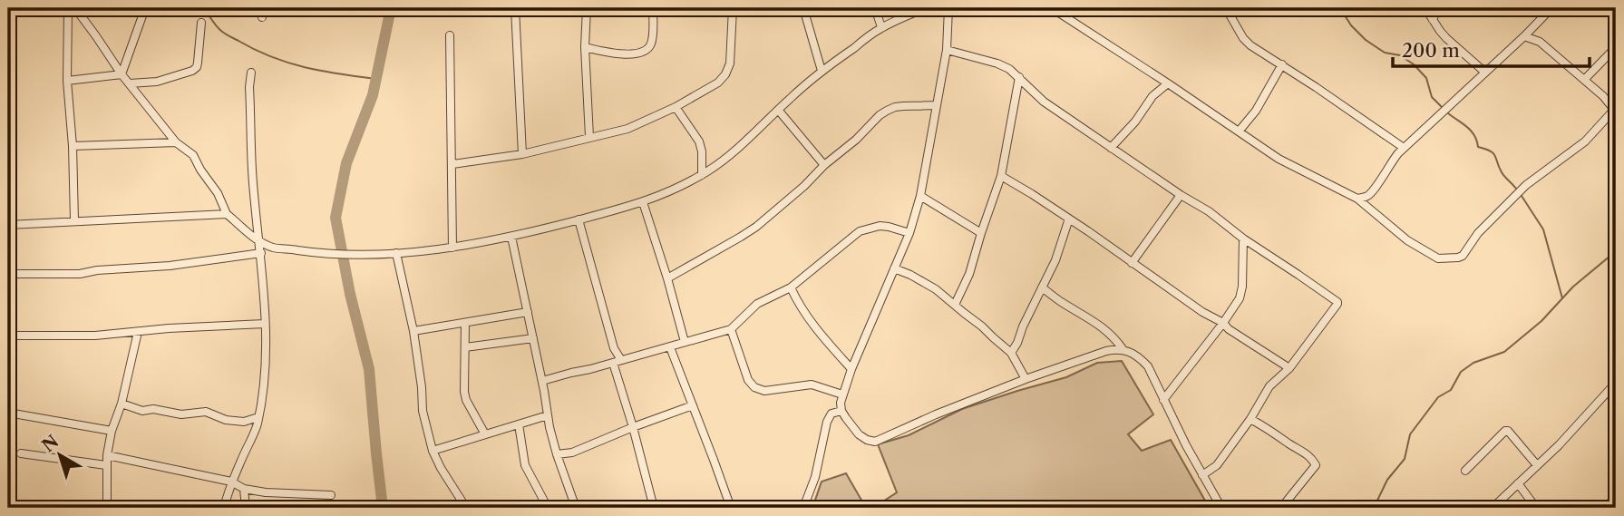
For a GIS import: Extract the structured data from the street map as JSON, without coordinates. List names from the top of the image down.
{
  "scale_bar": "200 m",
  "north": "top left"
}
